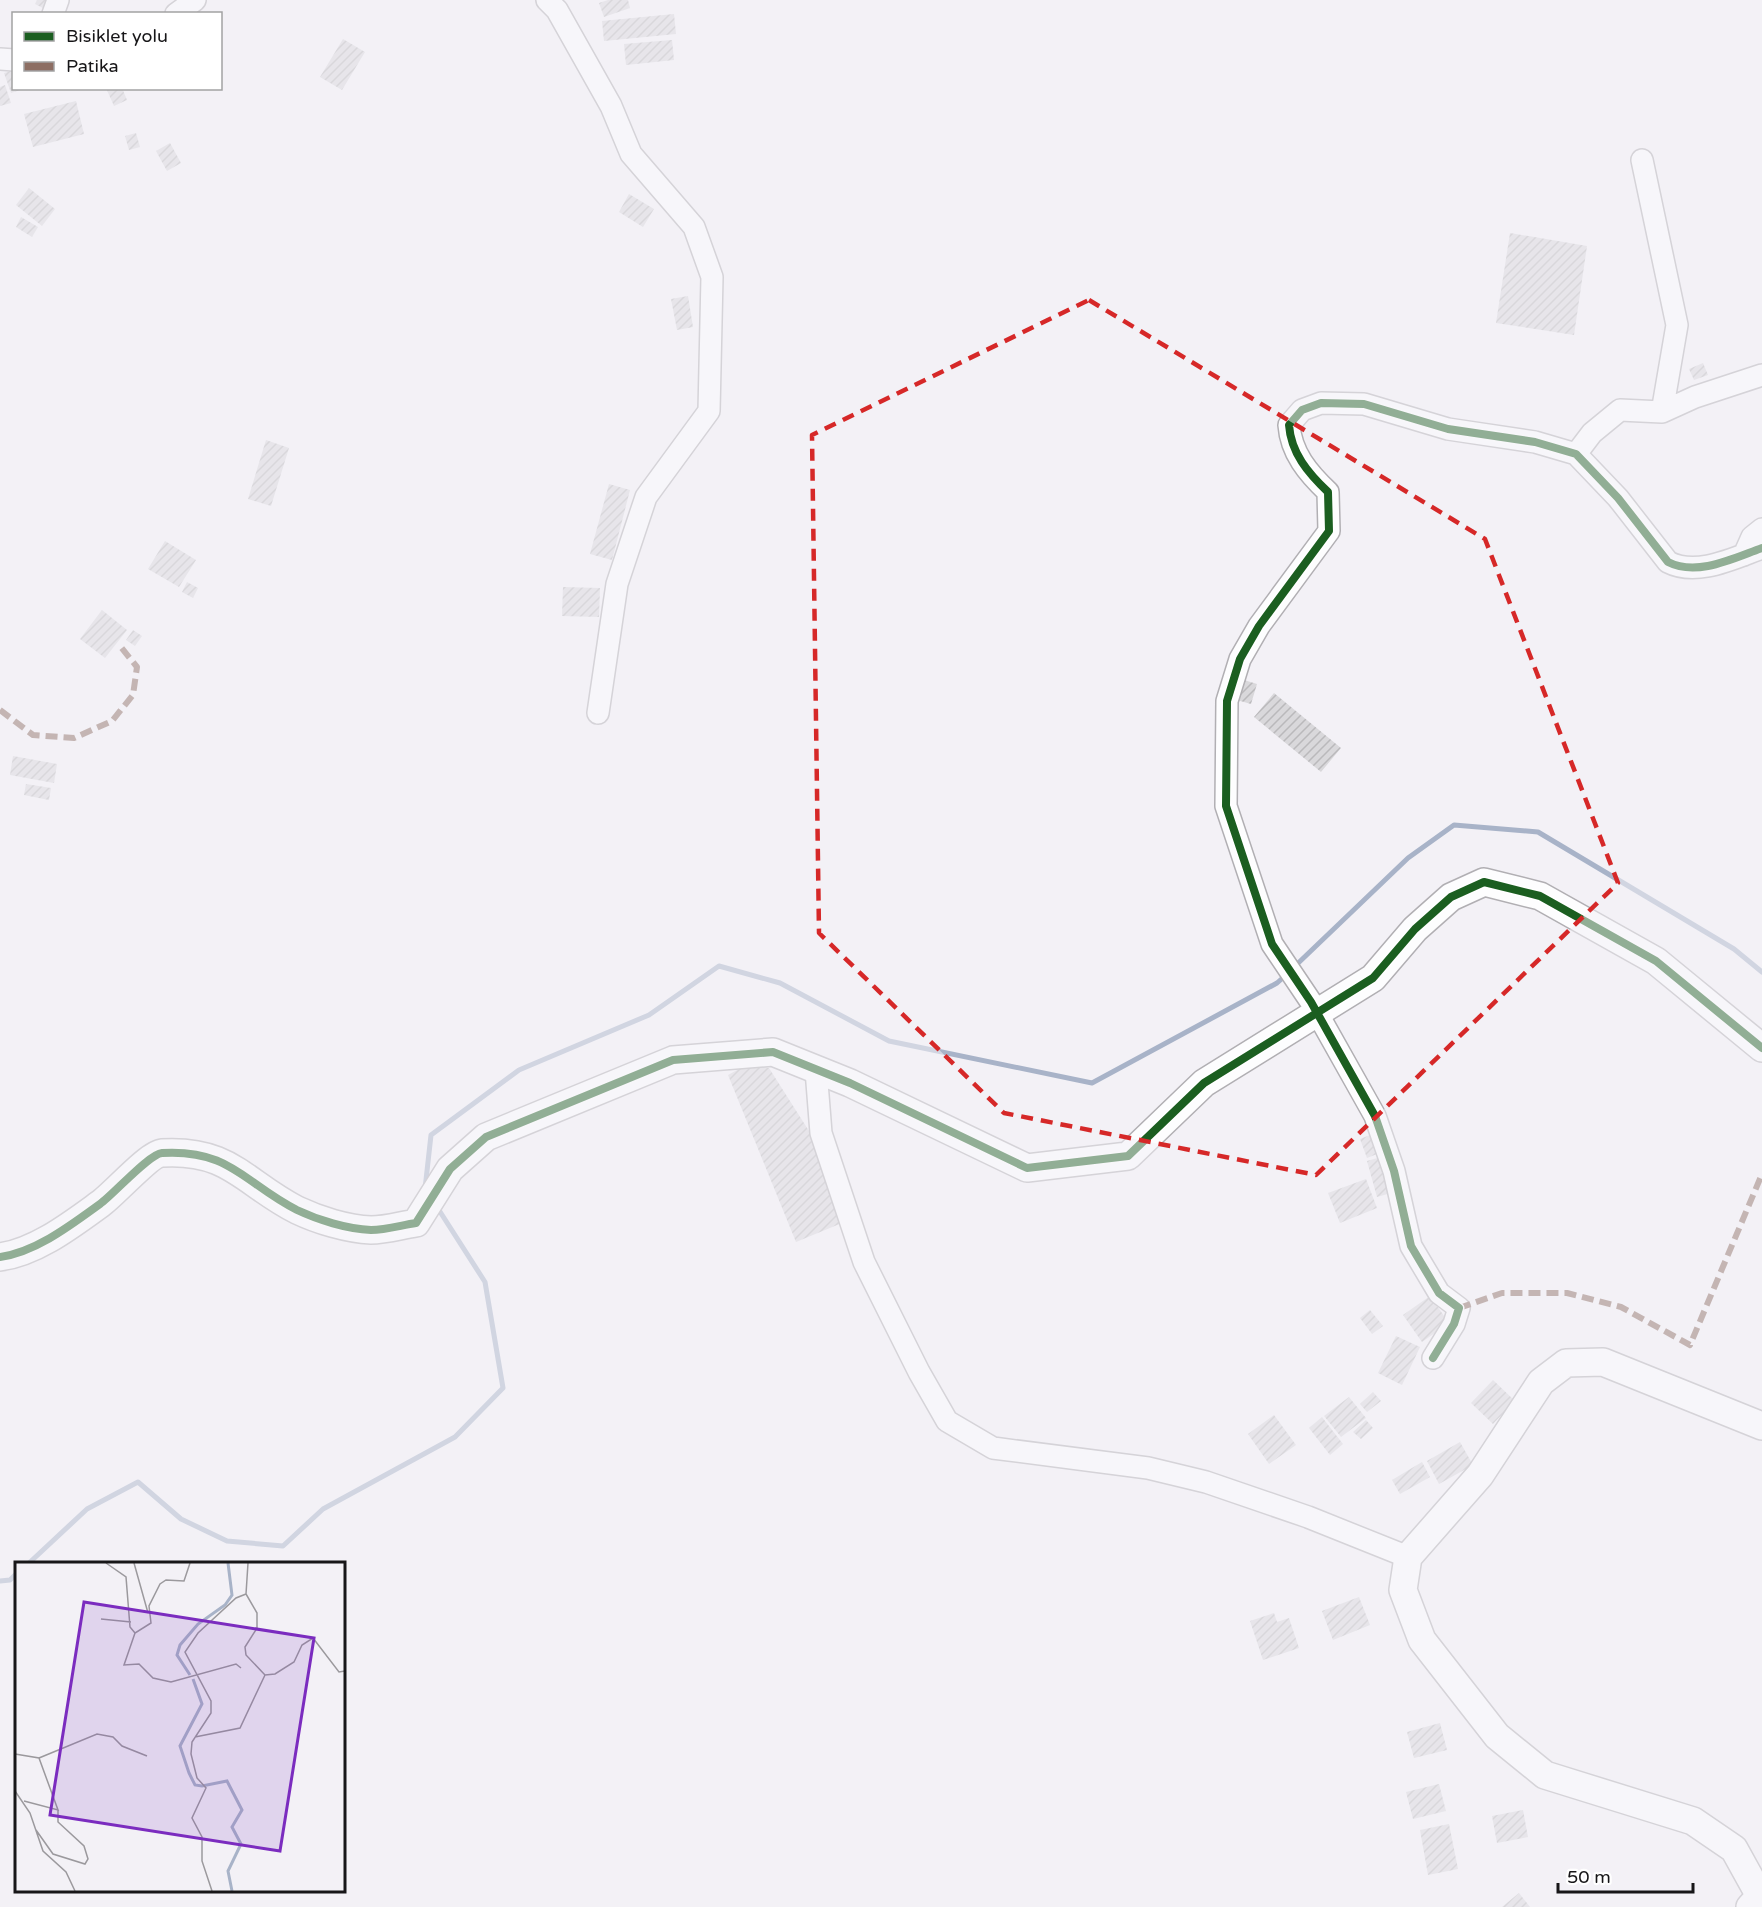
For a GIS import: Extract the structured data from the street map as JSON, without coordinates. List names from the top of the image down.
{
  "legend": ["Bisiklet yolu", "Patika"],
  "scale_bar": "50 m"
}
